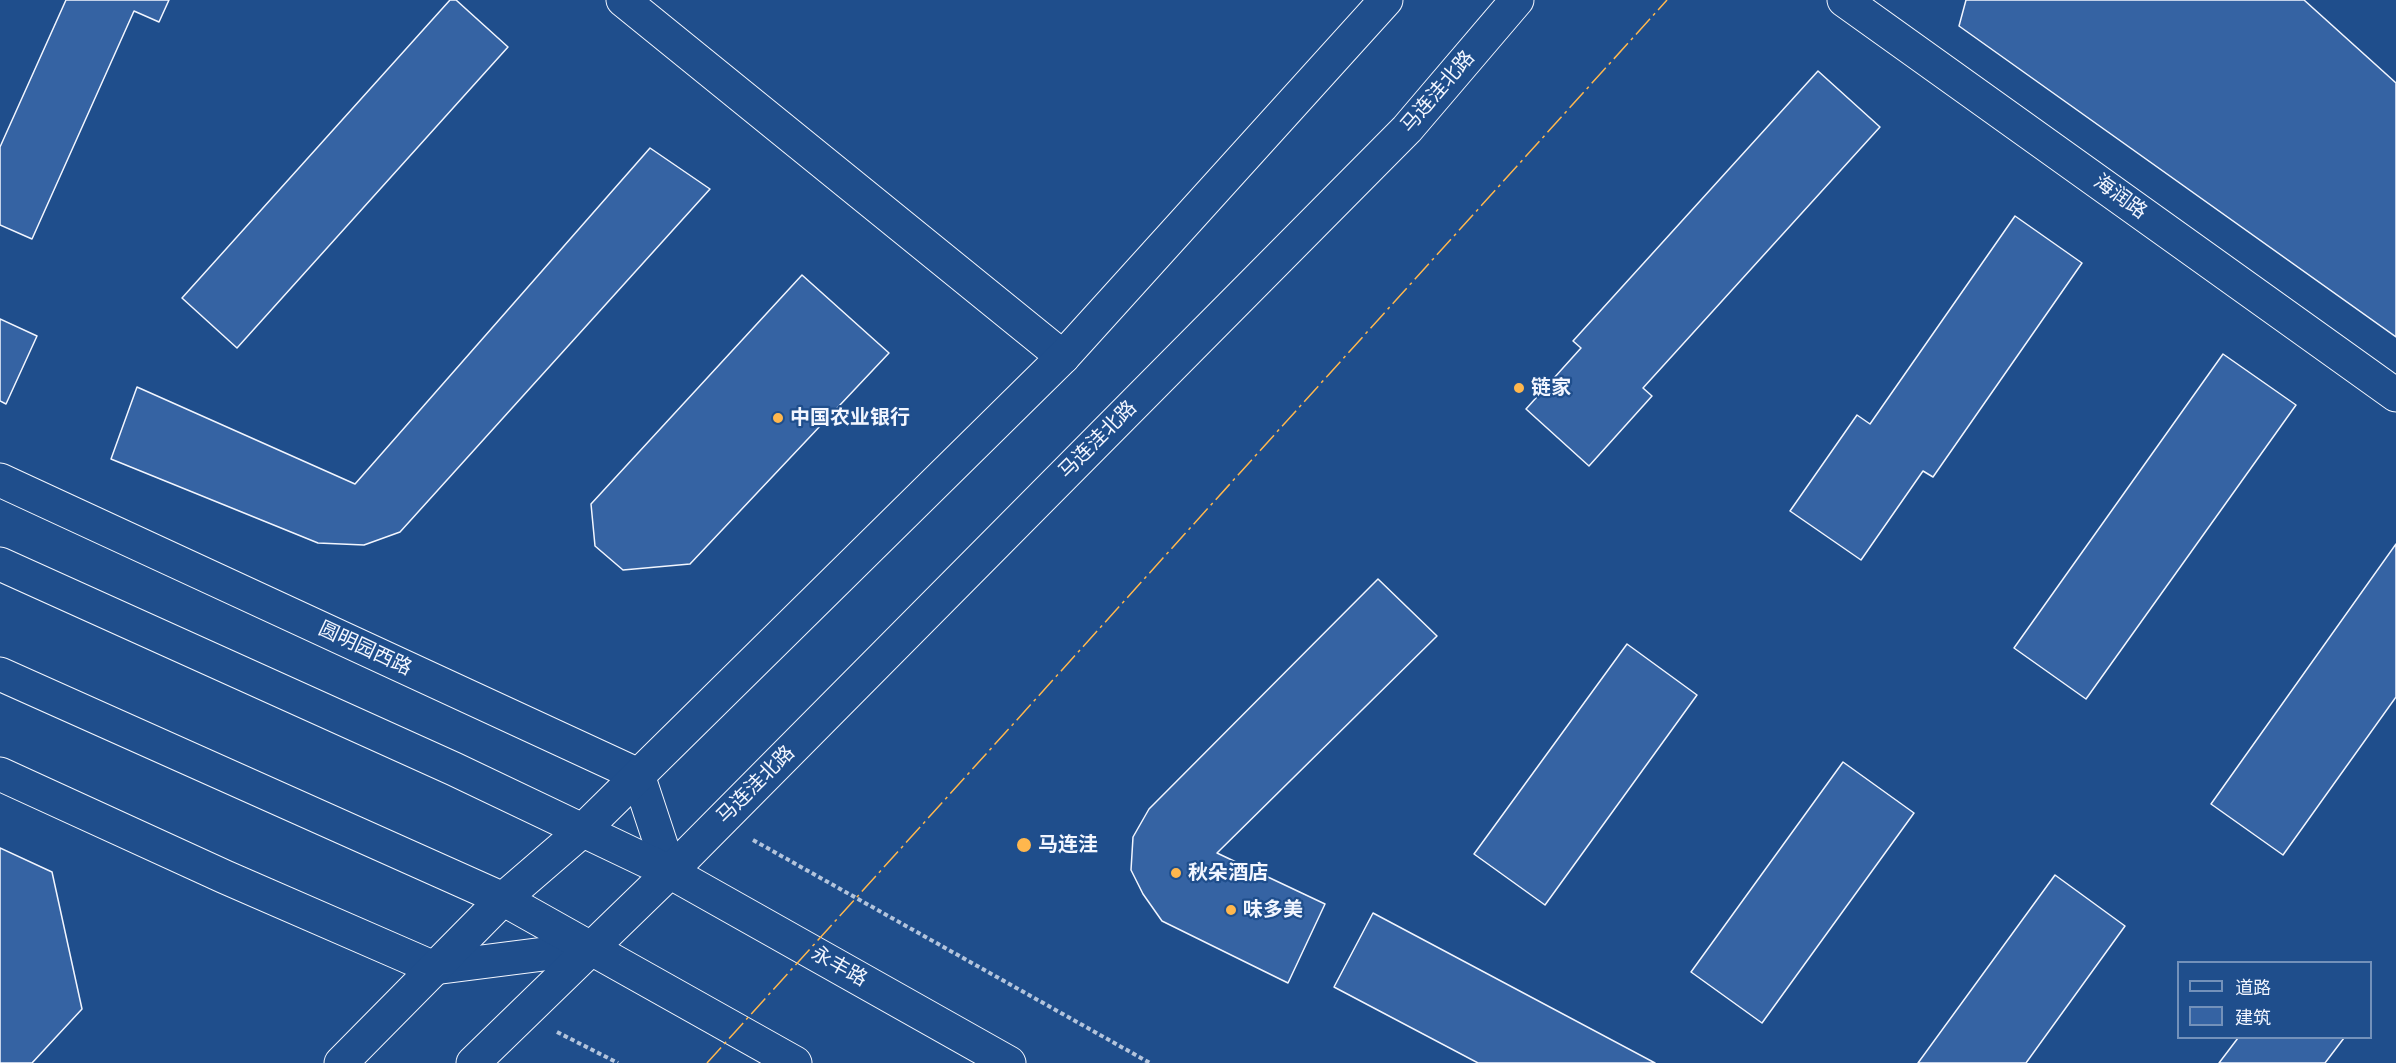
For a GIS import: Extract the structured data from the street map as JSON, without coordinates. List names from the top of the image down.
{
  "streets": {
    "main road": [
      "马连洼北路",
      "海润路",
      "圆明园西路",
      "永丰路"
    ]
  },
  "crossings": [
    ["马连洼北路", "永丰路"]
  ],
  "places": [
    "链家",
    "中国农业银行",
    "马连洼",
    "秋朵酒店",
    "味多美"
  ],
  "legend": ["道路", "建筑"]
}
